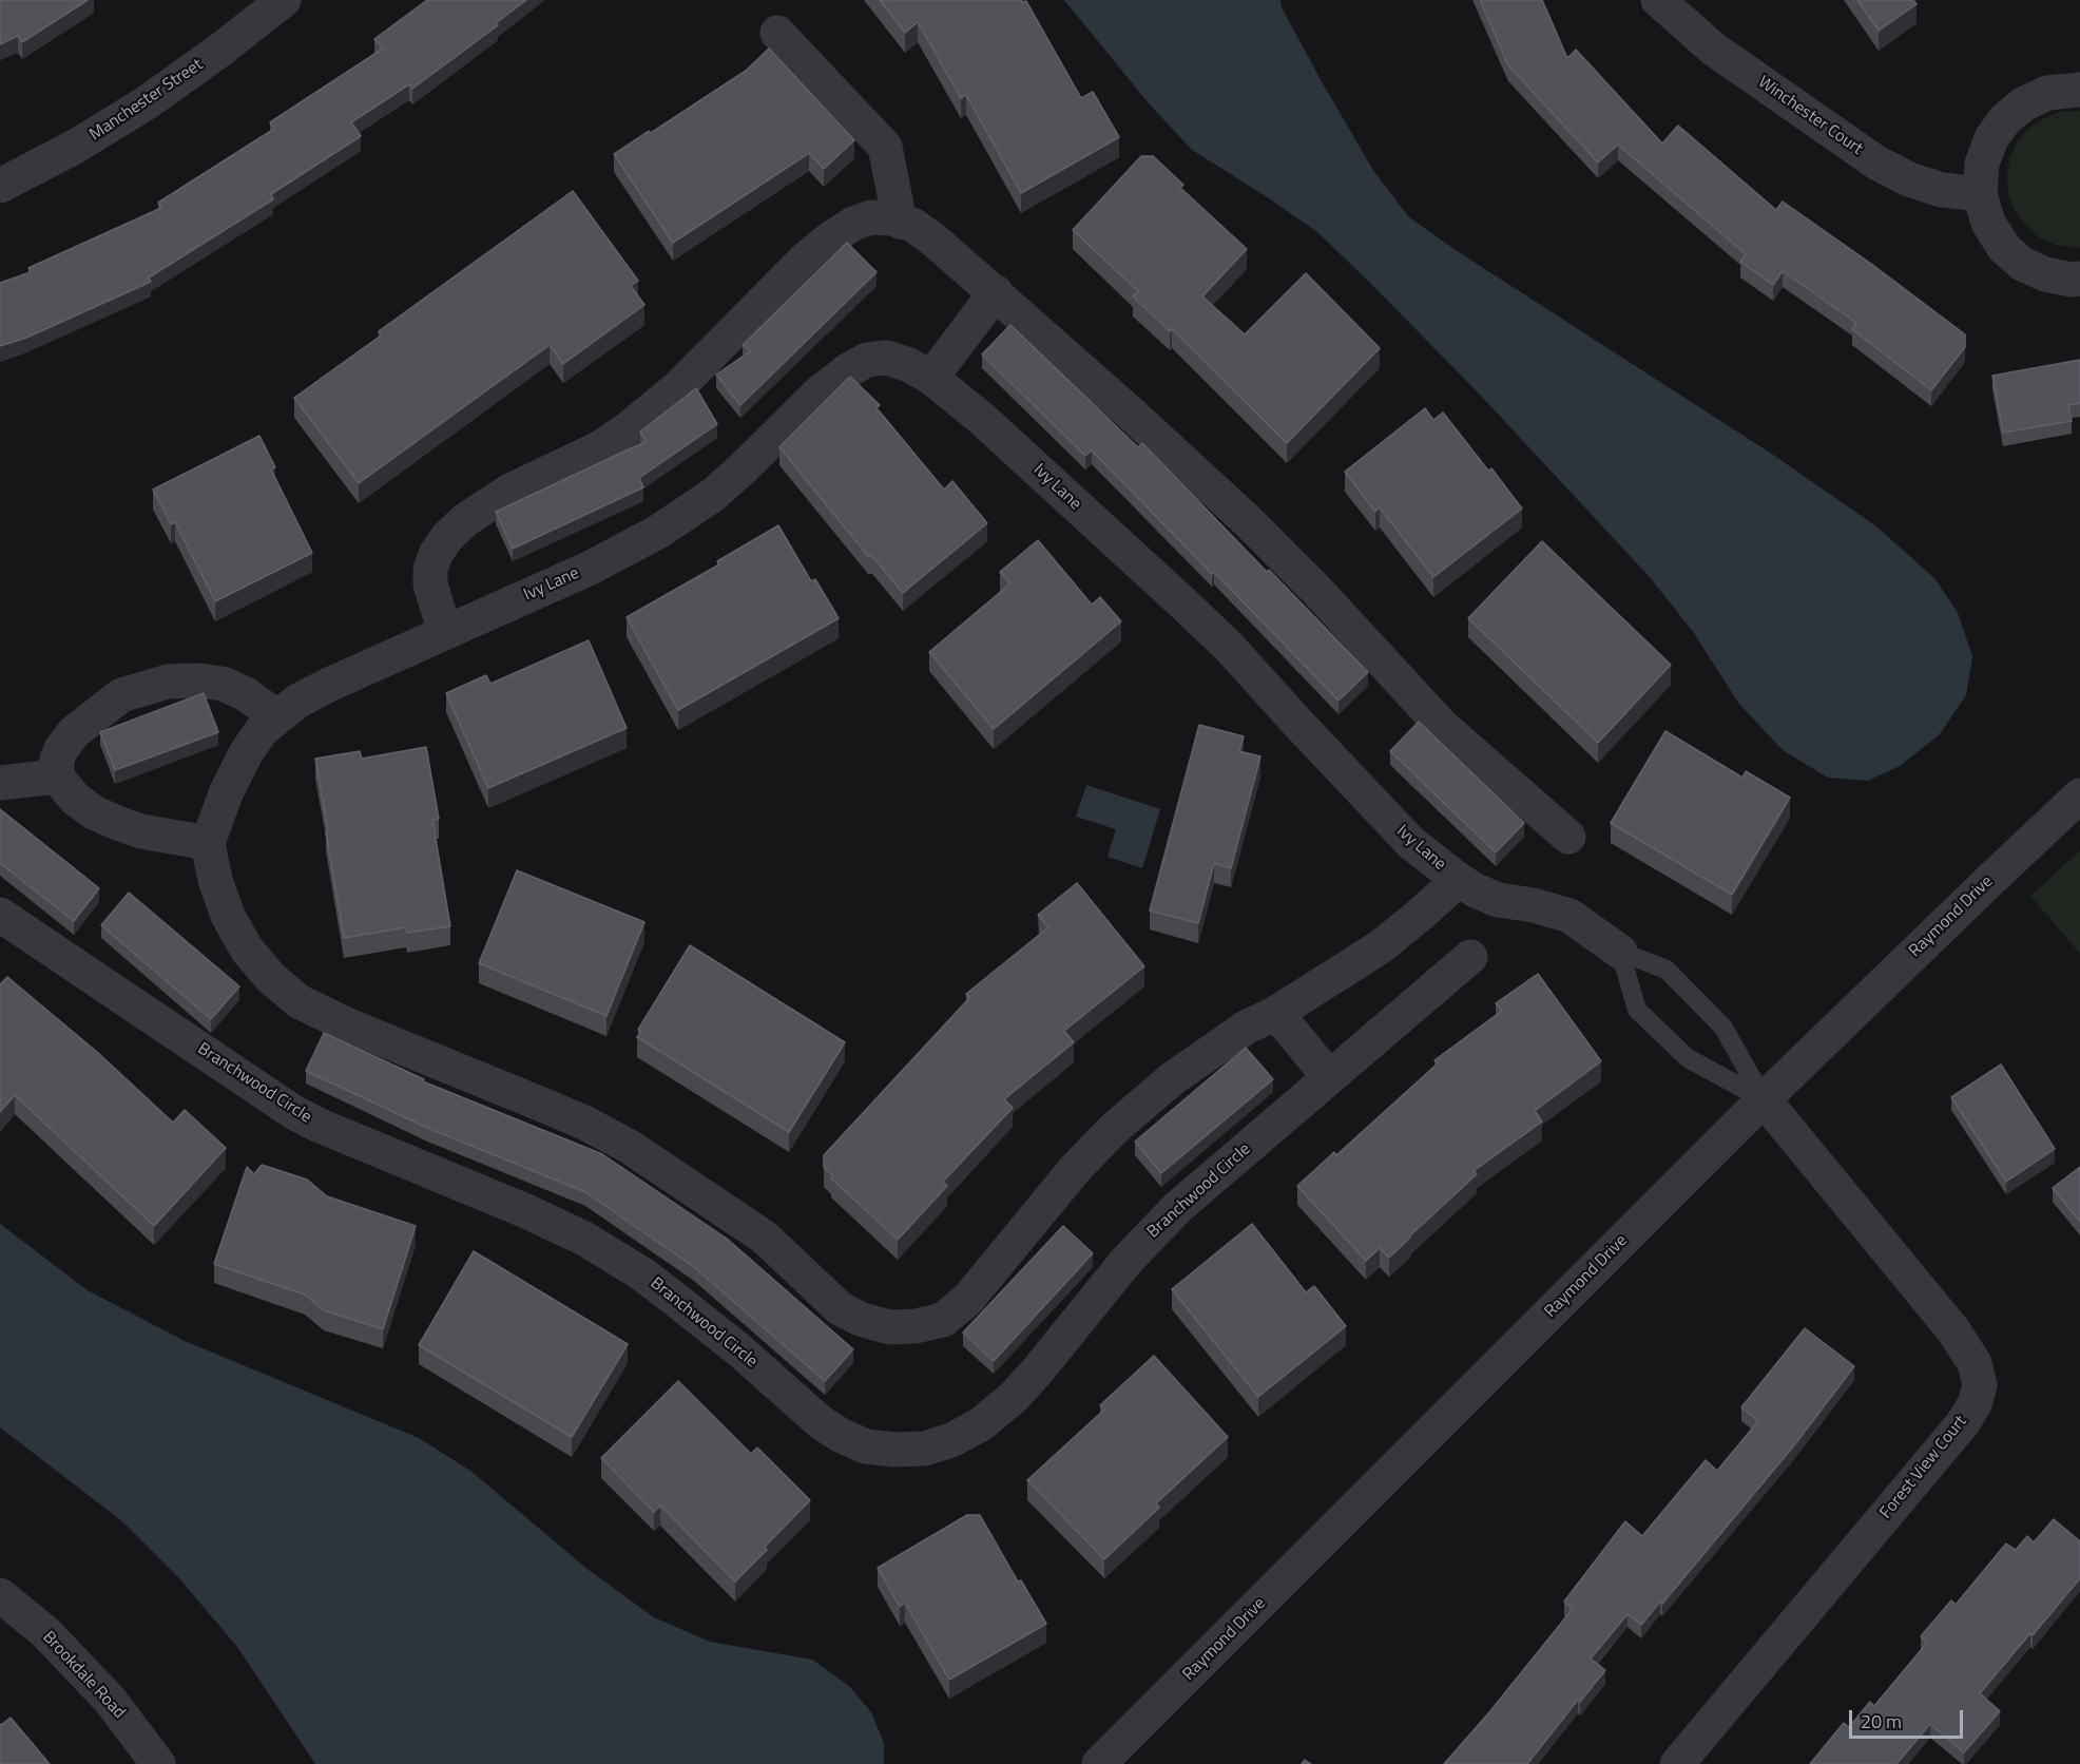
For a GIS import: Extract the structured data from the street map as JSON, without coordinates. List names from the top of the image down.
{
  "streets": {
    "street": [
      "Manchester Street",
      "Winchester Court",
      "Ivy Lane",
      "Raymond Drive",
      "Branchwood Circle",
      "Forest View Court",
      "Brookdale Road"
    ]
  },
  "crossings": [
    ["Ivy Lane", "Raymond Drive"],
    ["Ivy Lane", "Forest View Court"],
    ["Raymond Drive", "Forest View Court"]
  ],
  "scale_bar": "20 m"
}
